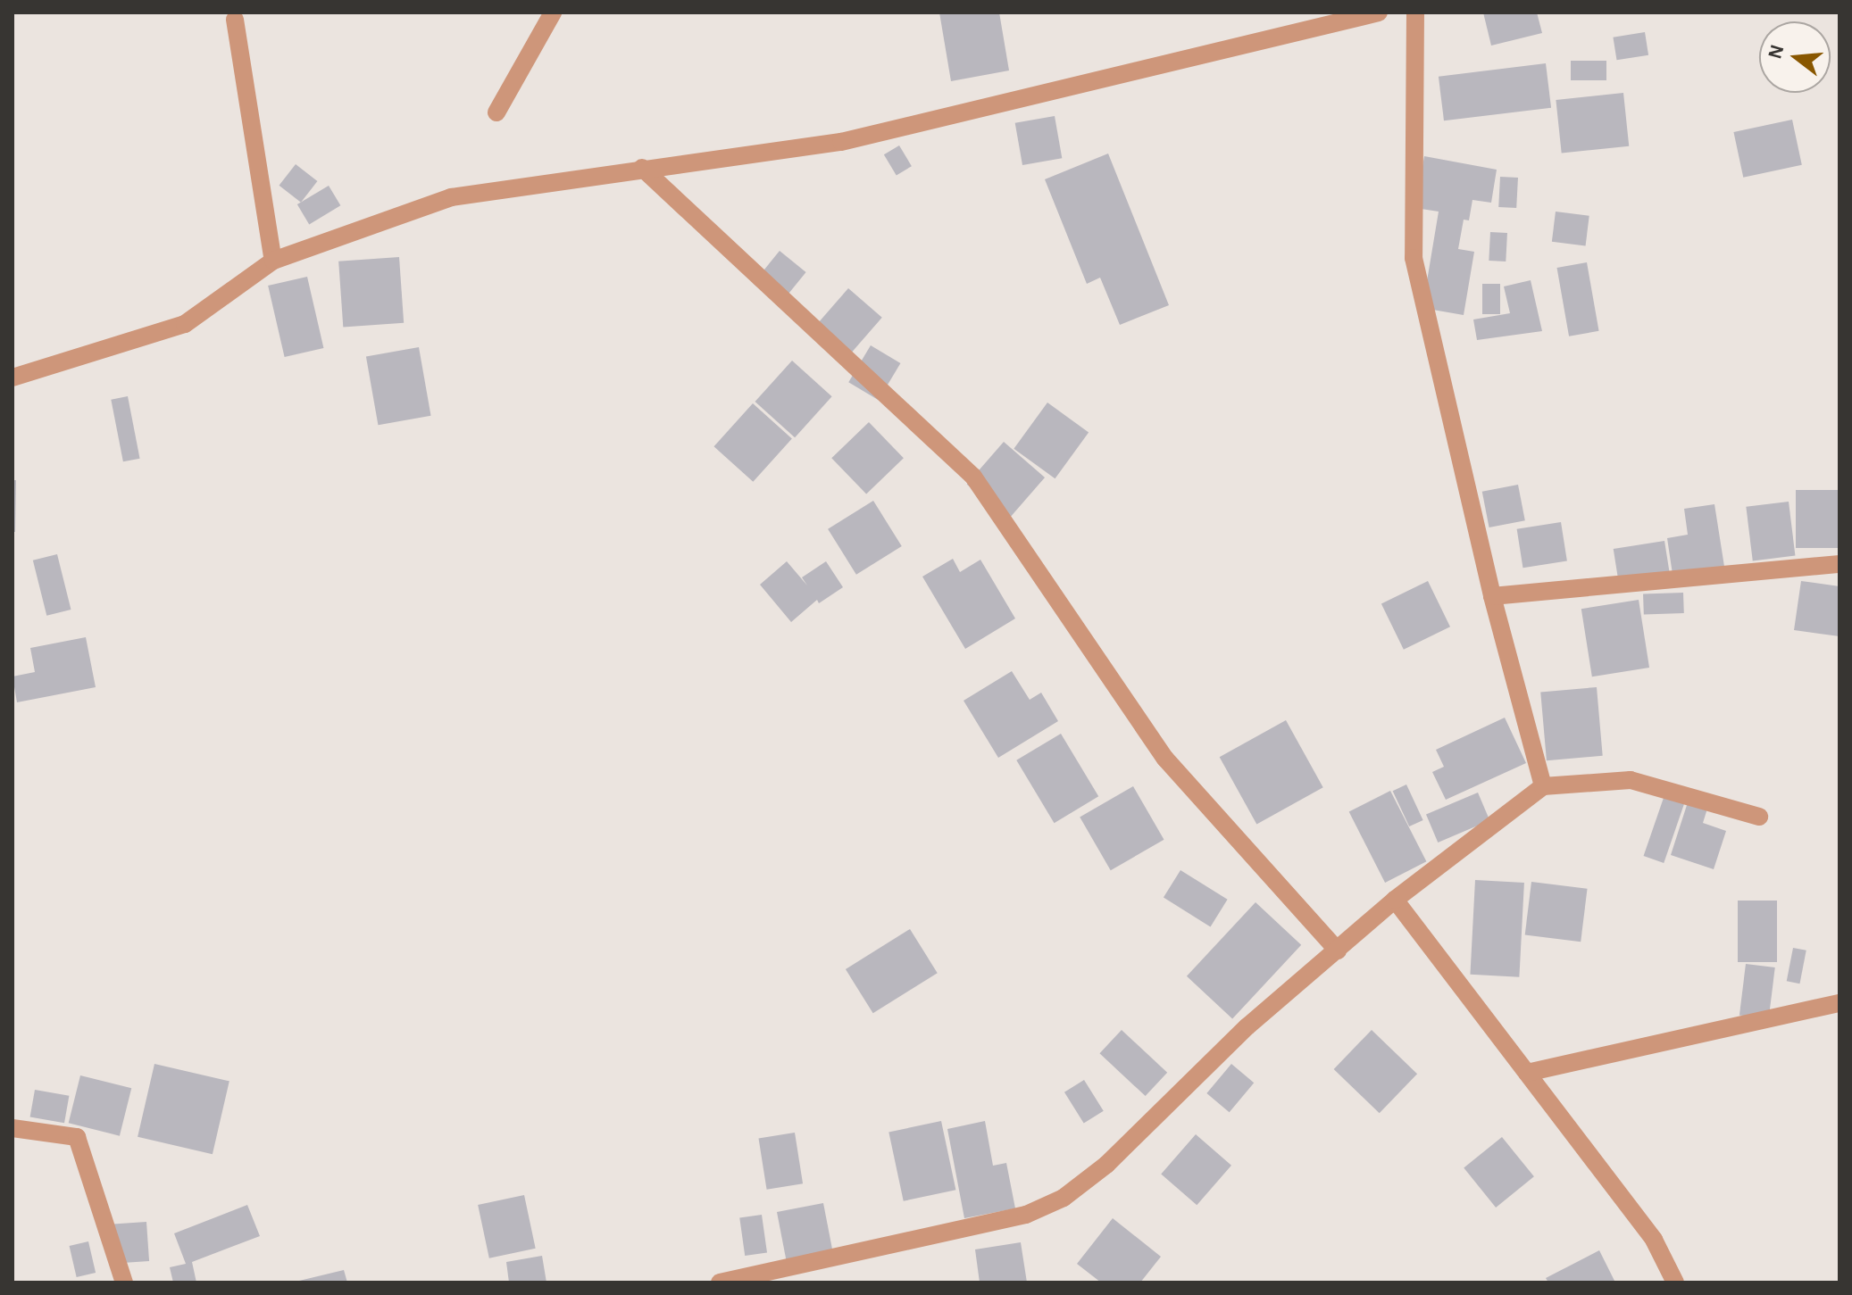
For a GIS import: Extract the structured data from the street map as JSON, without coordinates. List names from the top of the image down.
{
  "north": "left"
}
